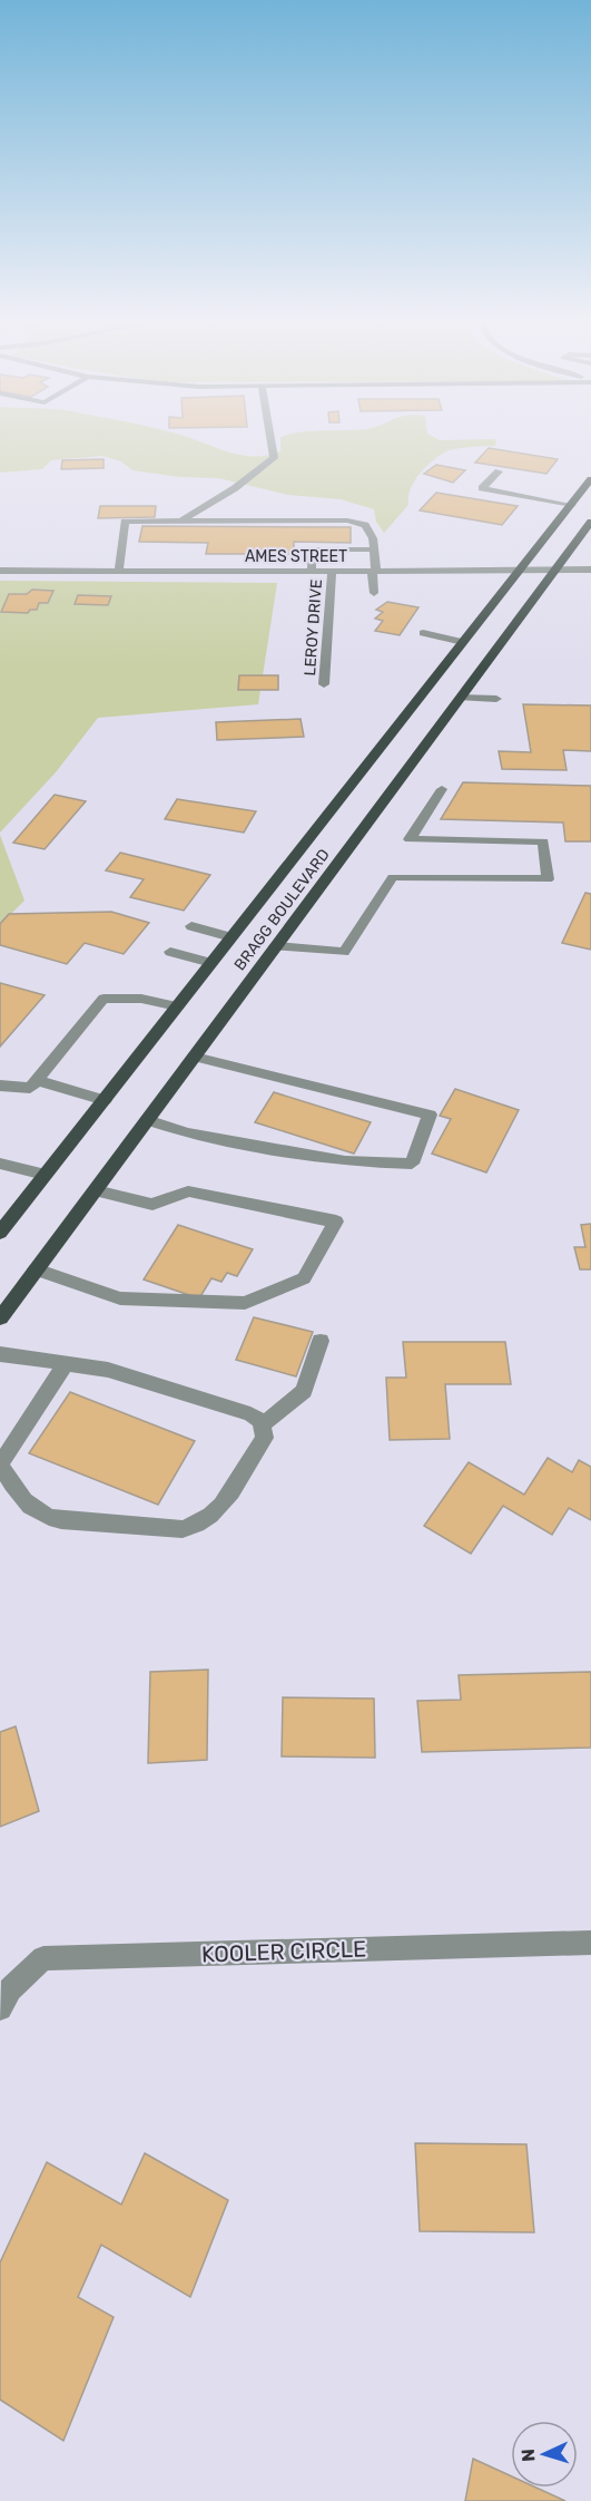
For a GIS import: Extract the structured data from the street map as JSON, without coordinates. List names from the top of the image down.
{
  "streets": {
    "main road": ["BRAGG BOULEVARD"],
    "street": ["AMES STREET", "LEROY DRIVE", "KOOLER CIRCLE"]
  },
  "crossings": [
    ["AMES STREET", "LEROY DRIVE"],
    ["AMES STREET", "BRAGG BOULEVARD"]
  ],
  "north": "left"
}
